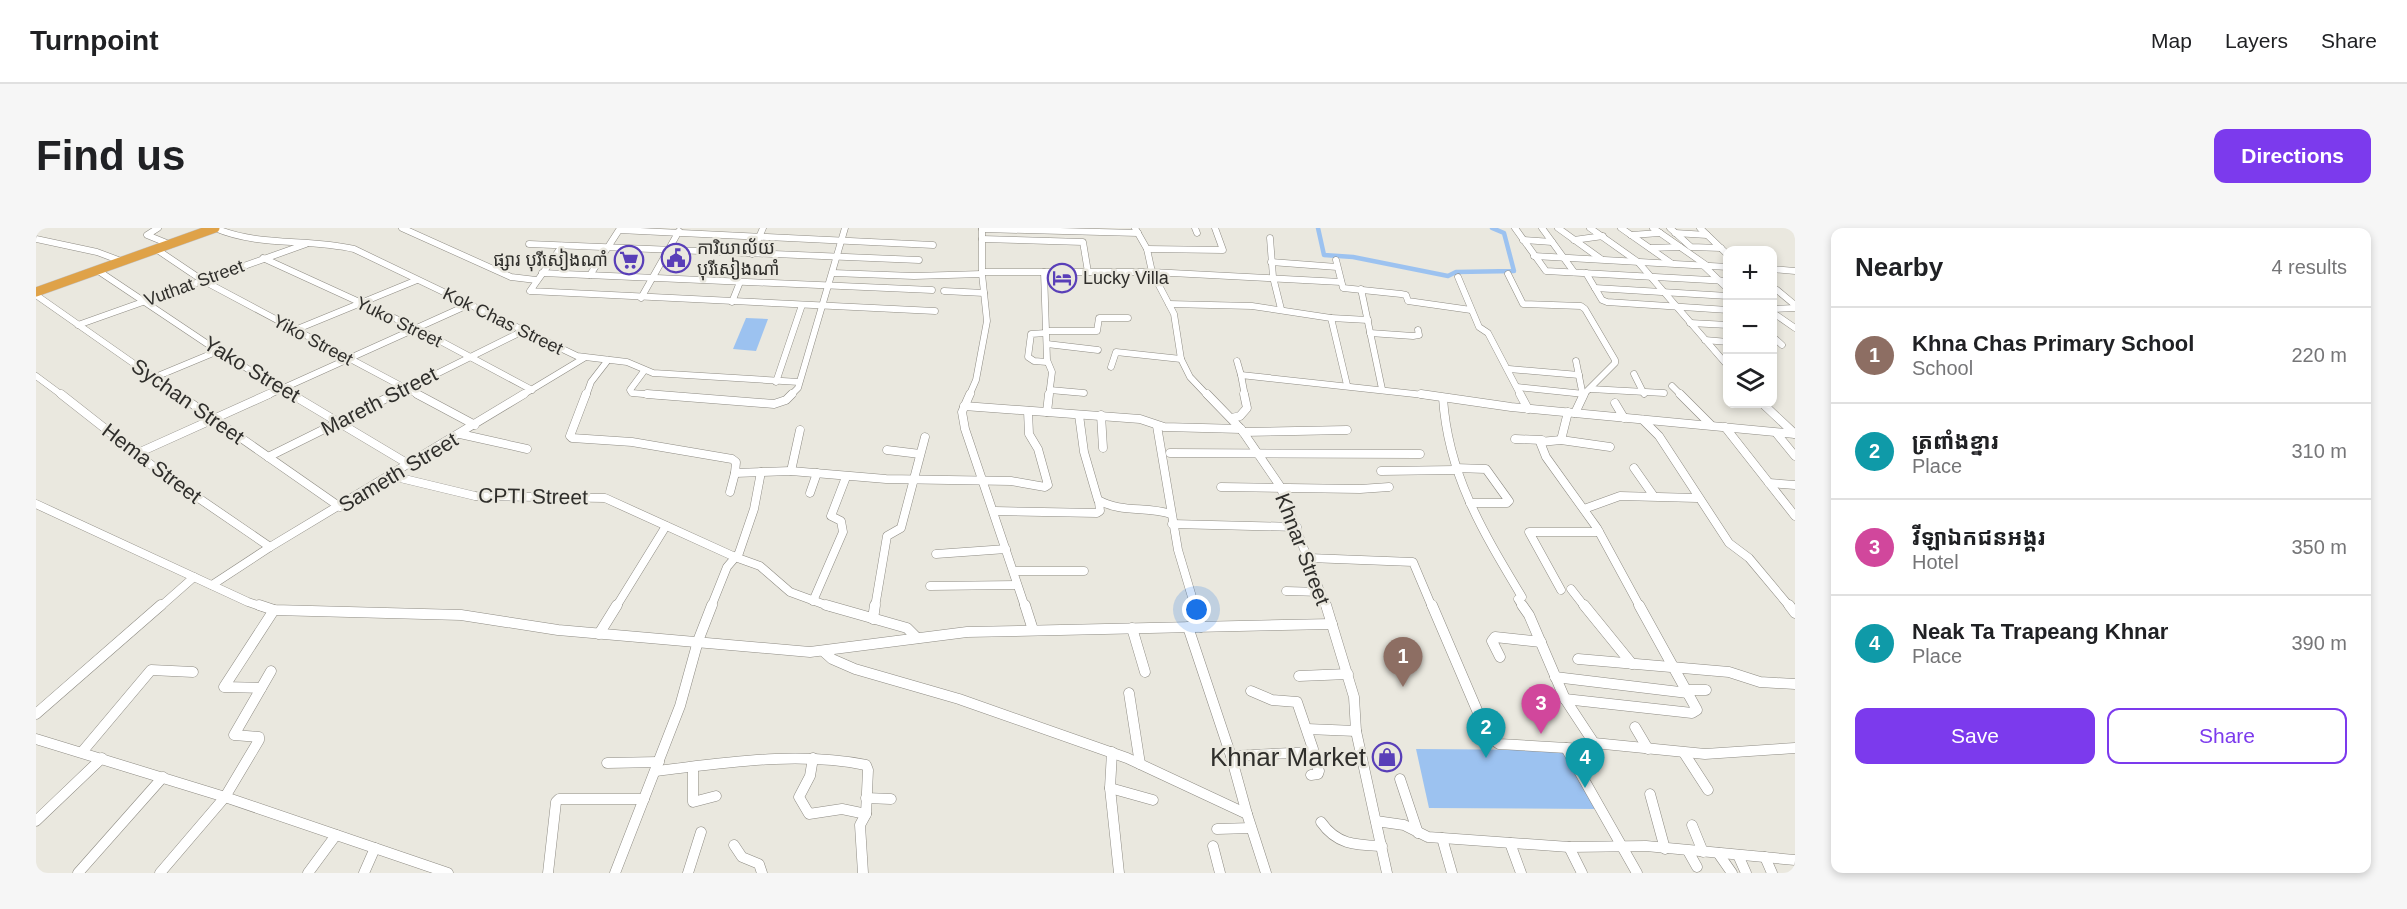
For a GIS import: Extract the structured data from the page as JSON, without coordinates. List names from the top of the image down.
{
  "streets": {
    "street": [
      "Vuthat Street",
      "Kok Chas Street",
      "Yuko Street",
      "Yiko Street",
      "Yako Street",
      "Sychan Street",
      "Mareth Street",
      "Hema Street",
      "Sameth Street",
      "CPTI Street",
      "Khnar Street"
    ]
  },
  "crossings": [
    ["Vuthat Street", "Kok Chas Street"],
    ["Vuthat Street", "Yuko Street"],
    ["Vuthat Street", "Yiko Street"],
    ["Vuthat Street", "Yako Street"],
    ["Vuthat Street", "Sychan Street"],
    ["Kok Chas Street", "Mareth Street"],
    ["Kok Chas Street", "Sameth Street"],
    ["Yuko Street", "Mareth Street"],
    ["Yuko Street", "Sameth Street"],
    ["Yiko Street", "Mareth Street"],
    ["Yiko Street", "Sameth Street"],
    ["Yako Street", "Mareth Street"],
    ["Yako Street", "Sameth Street"],
    ["Sychan Street", "Mareth Street"],
    ["Sychan Street", "Sameth Street"],
    ["Hema Street", "Sameth Street"],
    ["Sameth Street", "CPTI Street"]
  ],
  "places": {
    "public building": ["ការិយាល័យ បុរីសៀងណាំ"],
    "supermarket": ["ផ្សារ បុរីសៀងណាំ"],
    "hotel": ["Lucky Villa"],
    "shop": ["Khnar Market"]
  },
  "page": {
    "header": "Turnpoint",
    "nav": ["Map", "Layers", "Share"],
    "buttons": [
      "Directions",
      ["Save", "Share"]
    ],
    "title": "Find us",
    "heading": ["Nearby", "4 results"],
    "map_buttons": ["+", "−"],
    "list": [
      {
        "mark": "1",
        "name": "Khna Chas Primary School",
        "note": "School",
        "value": "220 m"
      },
      {
        "mark": "2",
        "name": "ត្រពាំងខ្នារ",
        "note": "Place",
        "value": "310 m"
      },
      {
        "mark": "3",
        "name": "វីឡាឯកជនអង្គរ",
        "note": "Hotel",
        "value": "350 m"
      },
      {
        "mark": "4",
        "name": "Neak Ta Trapeang Khnar",
        "note": "Place",
        "value": "390 m"
      }
    ],
    "pins": [
      "1",
      "3",
      "2",
      "4"
    ]
  }
}
